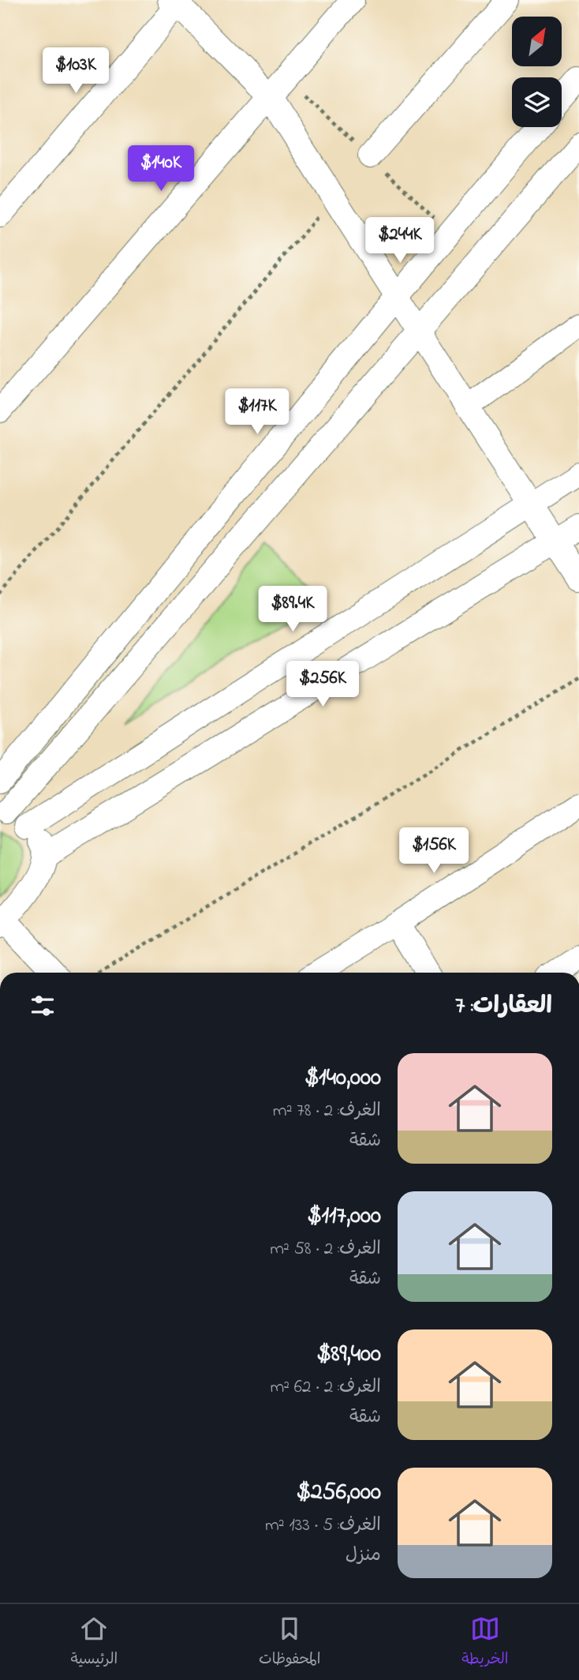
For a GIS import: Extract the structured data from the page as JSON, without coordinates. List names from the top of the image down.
{
  "north": "top right",
  "page": {
    "price": [
      "$103K",
      "$140K",
      "$244K",
      "$117K",
      "$89.4K",
      "$256K",
      "$156K"
    ],
    "heading": "العقارات: 7",
    "list": [
      {
        "name": "$140,000",
        "note": "الغرف: 2 · 78 m² · شقة"
      },
      {
        "name": "$117,000",
        "note": "الغرف: 2 · 58 m² · شقة"
      },
      {
        "name": "$89,400",
        "note": "الغرف: 2 · 62 m² · شقة"
      },
      {
        "name": "$256,000",
        "note": "الغرف: 5 · 133 m² · منزل"
      }
    ],
    "tabs": ["الخريطة", "المحفوظات", "الرئيسية"]
  }
}
